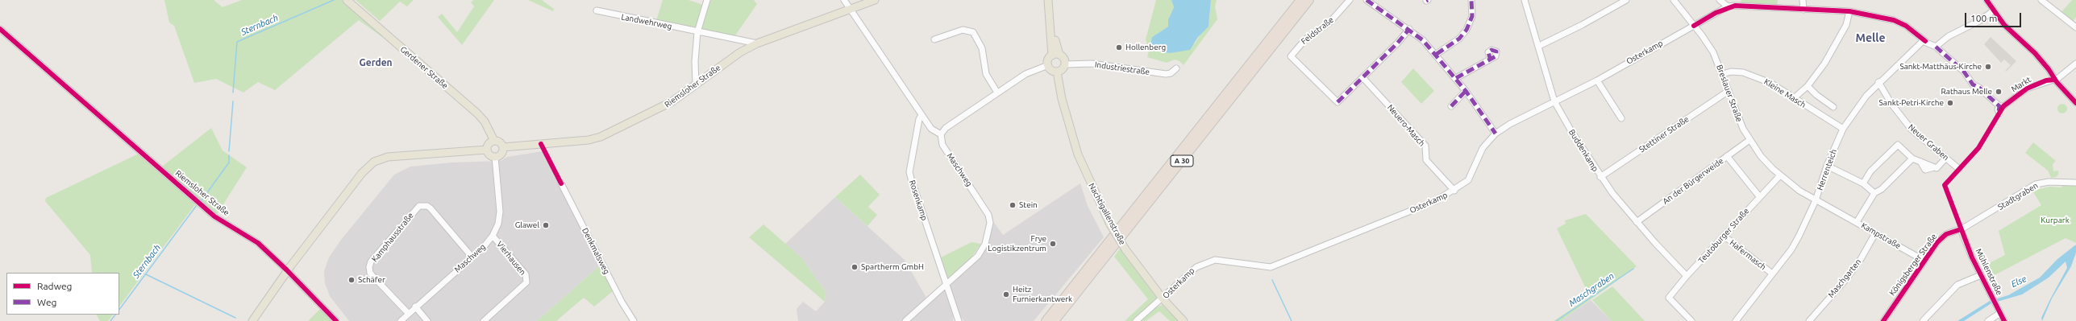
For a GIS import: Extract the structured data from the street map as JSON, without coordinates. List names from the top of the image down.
{
  "streets": {
    "highway": ["A 30"],
    "main road": ["Gerdener Straße", "Riemsloher Straße", "Nachtigallenstraße"],
    "street": [
      "Landwehrweg",
      "Feldstraße",
      "Osterkamp",
      "Industriestraße",
      "Markt",
      "Breslauer Straße",
      "Kleine Masch",
      "Neuero-Masch",
      "Stettiner Straße",
      "Neuer Graben",
      "Buddenkamp",
      "Maschweg",
      "Herrenteich",
      "An der Bürgerweide",
      "Stadtgraben",
      "Rosenkamp",
      "Teutoburger Straße",
      "Kampstraße",
      "Kamphausstraße",
      "Denkmalsweg",
      "Hafermasch",
      "Vierhausen",
      "Königsberger Straße",
      "Mühlenstraße",
      "Maschgarten"
    ]
  },
  "crossings": [
    ["Landwehrweg", "Riemsloher Straße"],
    ["Feldstraße", "Neuero-Masch"],
    ["Osterkamp", "Breslauer Straße"],
    ["Osterkamp", "Neuero-Masch"],
    ["Osterkamp", "Buddenkamp"],
    ["Osterkamp", "Nachtigallenstraße"],
    ["Gerdener Straße", "Riemsloher Straße"],
    ["Gerdener Straße", "Maschweg"],
    ["Industriestraße", "Nachtigallenstraße"],
    ["Riemsloher Straße", "Maschweg"],
    ["Breslauer Straße", "Kleine Masch"],
    ["Breslauer Straße", "Stettiner Straße"],
    ["Breslauer Straße", "Herrenteich"],
    ["Breslauer Straße", "An der Bürgerweide"],
    ["Breslauer Straße", "Teutoburger Straße"],
    ["Breslauer Straße", "Kampstraße"],
    ["Kleine Masch", "Herrenteich"],
    ["Stettiner Straße", "Buddenkamp"],
    ["Neuer Graben", "Herrenteich"],
    ["Buddenkamp", "An der Bürgerweide"],
    ["Buddenkamp", "Teutoburger Straße"],
    ["Maschweg", "Rosenkamp"],
    ["Maschweg", "Kamphausstraße"],
    ["Maschweg", "Vierhausen"],
    ["Herrenteich", "Hafermasch"],
    ["Stadtgraben", "Königsberger Straße"],
    ["Stadtgraben", "Mühlenstraße"],
    ["Teutoburger Straße", "Hafermasch"],
    ["Kampstraße", "Königsberger Straße"],
    ["Kampstraße", "Maschgarten"],
    ["Königsberger Straße", "Mühlenstraße"]
  ],
  "districts": ["Melle", "Gerden"],
  "water": ["Sternbach", "Else", "Maschgraben"],
  "parks": ["Kurpark"],
  "places": [
    "Hollenberg",
    "Sankt-Matthäus-Kirche",
    "Rathaus Melle",
    "Sankt-Petri-Kirche",
    "Stein",
    "Glawel",
    "Frye Logistikzentrum",
    "Spartherm GmbH",
    "Schäfer",
    "Heitz Furnierkantwerk"
  ],
  "legend": ["Radweg", "Weg"],
  "scale_bar": "100 m"
}
